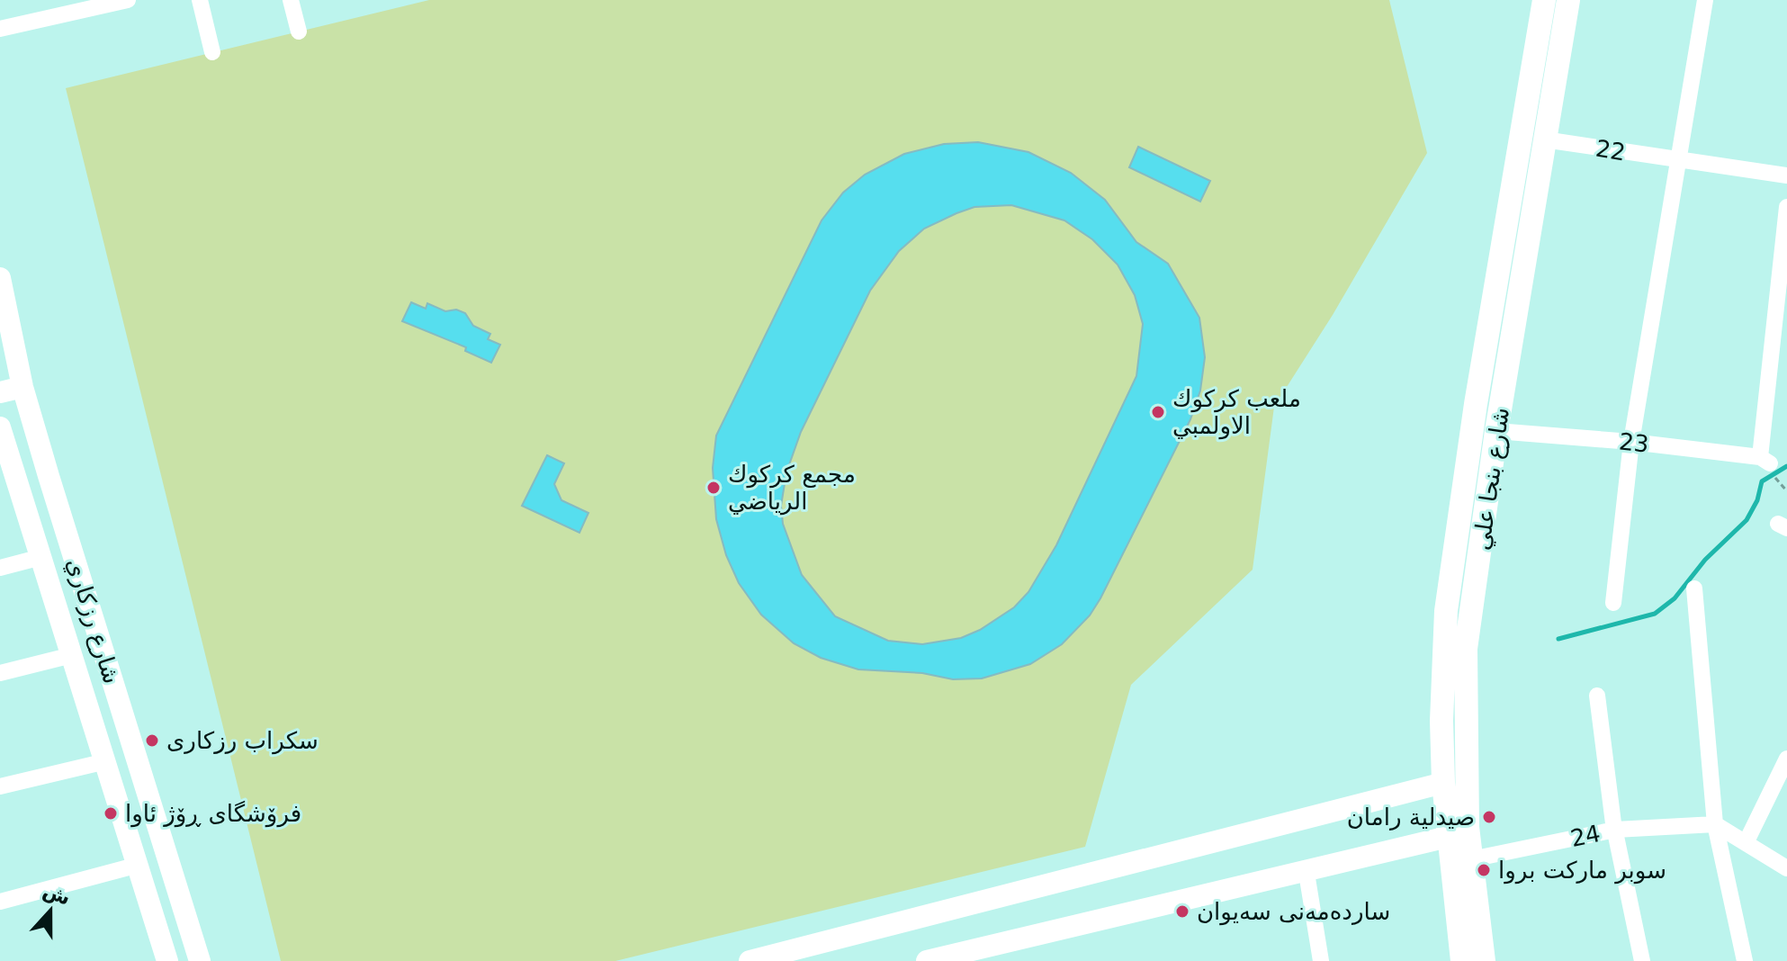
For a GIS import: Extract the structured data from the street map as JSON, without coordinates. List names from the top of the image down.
{
  "streets": {
    "main road": ["شارع بنجا علي"],
    "street": [
      "22",
      "23",
      "شارع رزكاري",
      "24"
    ]
  },
  "crossings": [
    ["22", "شارع بنجا علي"],
    ["23", "شارع بنجا علي"],
    ["شارع بنجا علي", "24"]
  ],
  "places": [
    "ملعب كركوك الاولمبي",
    "مجمع كركوك الرياضي",
    "سكراب رزكارى",
    "فرۆشگای ڕۆژ ئاوا",
    "صيدلية رامان",
    "سوبر ماركت بروا",
    "ساردەمەنی سەیوان"
  ],
  "north": "top"
}
